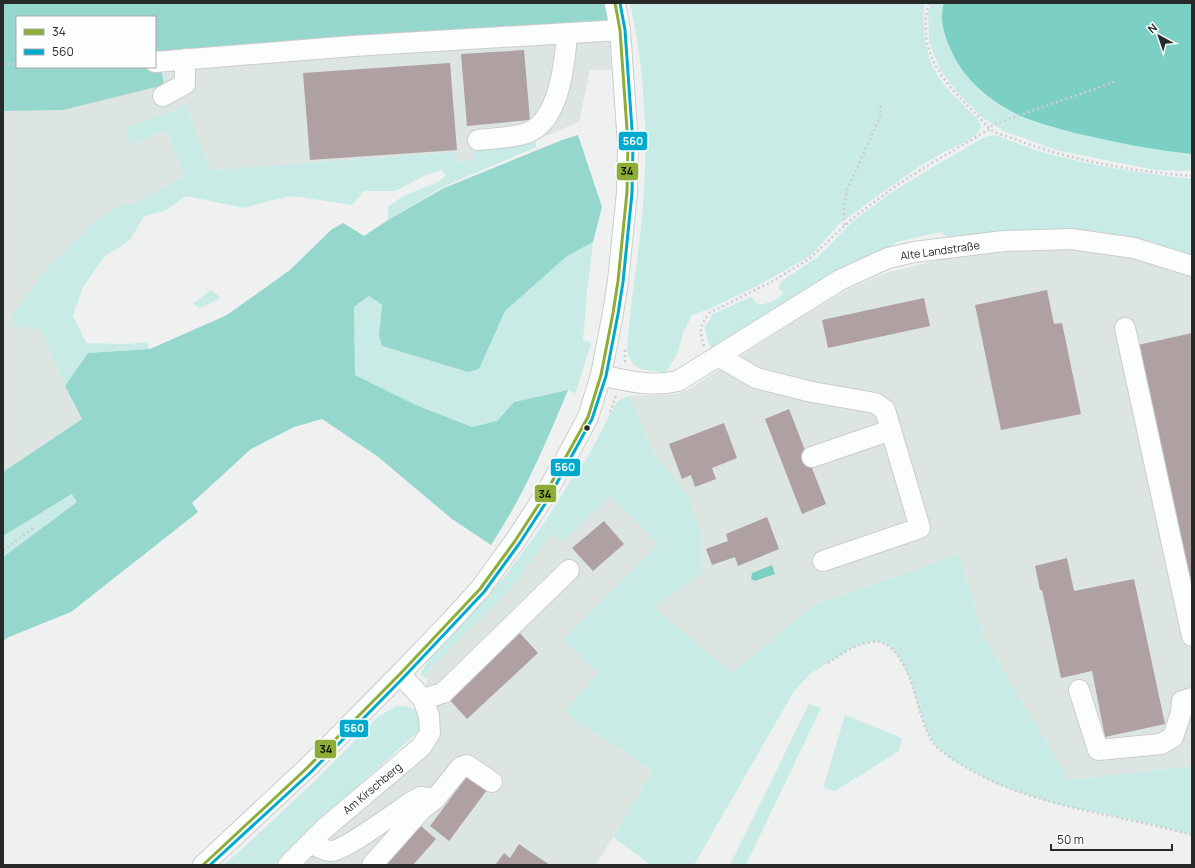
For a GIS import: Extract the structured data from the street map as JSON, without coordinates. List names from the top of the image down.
{
  "streets": {
    "street": ["Alte Landstraße", "Am Kirschberg"]
  },
  "lines": ["transit line 34", "transit line 560"],
  "legend": ["34", "560"],
  "scale_bar": "50 m",
  "north": "top left"
}
